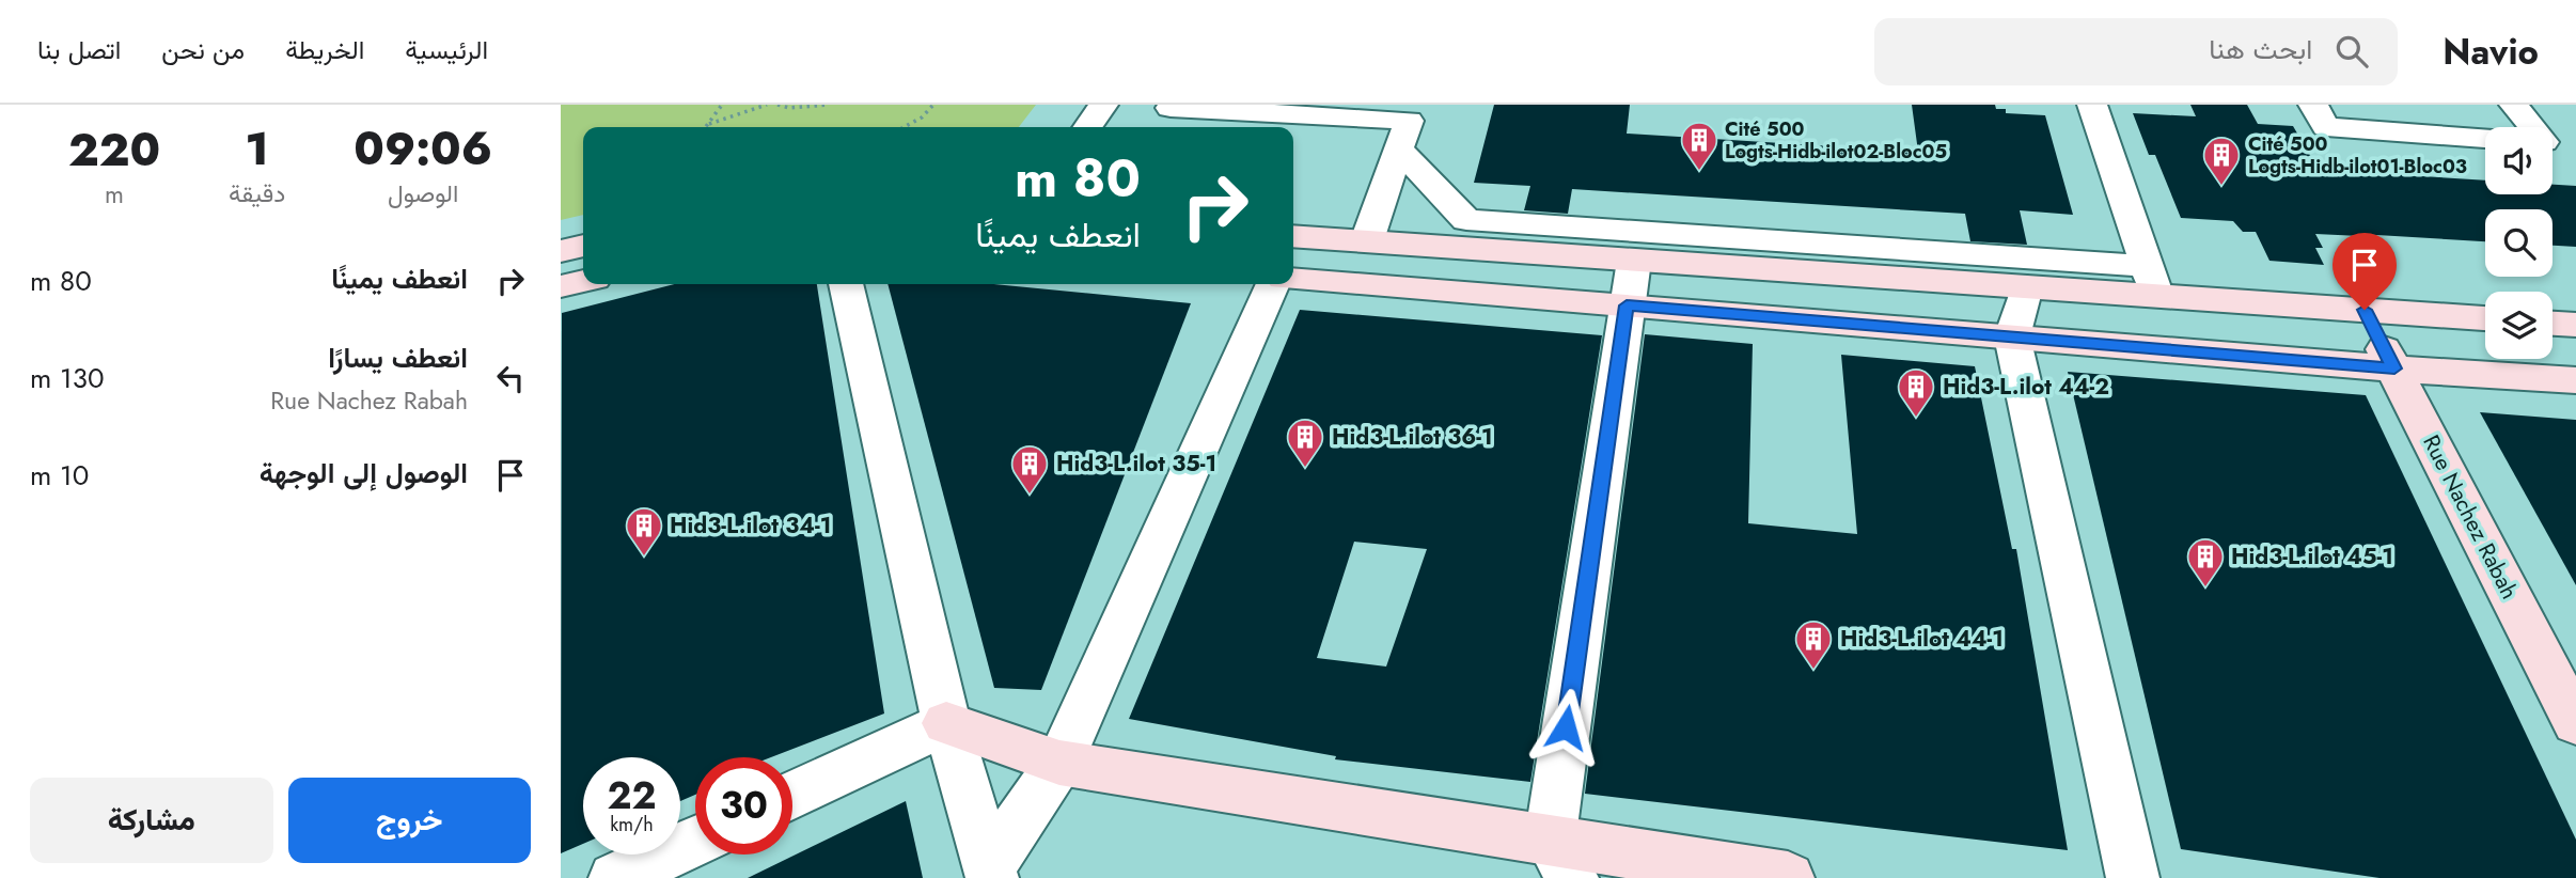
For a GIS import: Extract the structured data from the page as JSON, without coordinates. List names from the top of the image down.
{
  "streets": {
    "street": ["Rue Nachez Rabah"]
  },
  "places": {
    "building": [
      "Cité 500 Logts-Hidb-ilot02-Bloc05",
      "Cité 500 Logts-Hidb-ilot01-Bloc03",
      "Hid3-L.ilot 44-2",
      "Hid3-L.ilot 36-1",
      "Hid3-L.ilot 35-1",
      "Hid3-L.ilot 34-1",
      "Hid3-L.ilot 45-1",
      "Hid3-L.ilot 44-1"
    ]
  },
  "page": {
    "header": "Navio",
    "search": "ابحث هنا",
    "nav": [
      "الرئيسية",
      "الخريطة",
      "من نحن",
      "اتصل بنا"
    ],
    "eta": [
      "09:06",
      "الوصول",
      "1",
      "دقيقة",
      "220",
      "m"
    ],
    "turn": ["80 m", "انعطف يمينًا"],
    "list": [
      {
        "name": "انعطف يمينًا",
        "value": "80 m"
      },
      {
        "name": "انعطف يسارًا",
        "note": "Rue Nachez Rabah",
        "value": "130 m"
      },
      {
        "name": "الوصول إلى الوجهة",
        "value": "10 m"
      }
    ],
    "speed": "22 km/h",
    "limit": "30",
    "buttons": ["خروج", "مشاركة"]
  }
}
